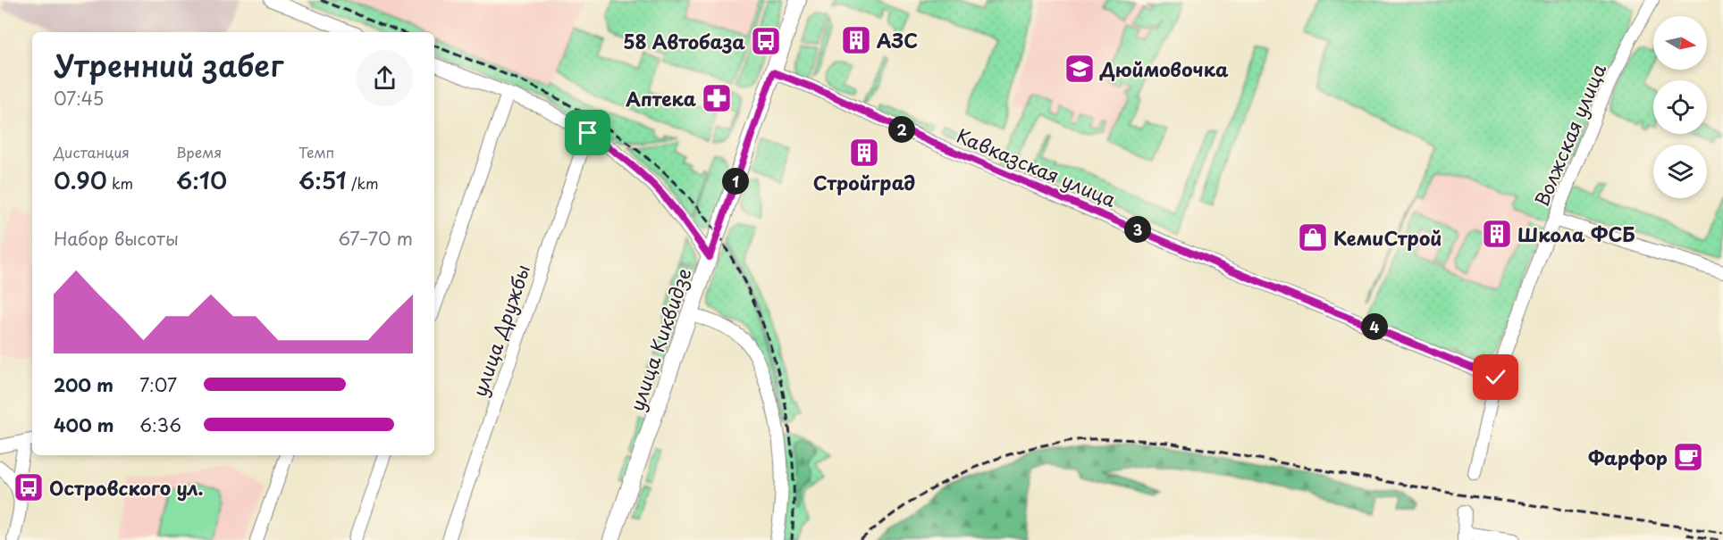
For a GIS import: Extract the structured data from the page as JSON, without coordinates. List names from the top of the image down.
{
  "streets": {
    "main road": ["улица Киквидзе"],
    "street": ["Волжская улица", "Кавказская улица", "улица Дружбы"]
  },
  "crossings": [
    ["Волжская улица", "Кавказская улица"],
    ["Кавказская улица", "улица Киквидзе"]
  ],
  "places": {
    "building": ["АЗС", "Стройград", "Школа ФСБ"],
    "bus stop": ["58 Автобаза", "Островского ул."],
    "school or university": ["Дюймовочка"],
    "pharmacy": ["Аптека"],
    "shop": ["КемиСтрой"],
    "cafe": ["Фарфор"]
  },
  "north": "right",
  "page": {
    "heading": ["Утренний забег", "07:45"],
    "pins": [
      "2",
      "1",
      "3",
      "4"
    ],
    "stats": [
      ["Дистанция", "0.90 km"],
      ["Время", "6:10"],
      ["Темп", "6:51 /km"]
    ],
    "chart": ["Набор высоты", "67–70 m"],
    "list": [
      {
        "name": "200 m",
        "note": "7:07"
      },
      {
        "name": "400 m",
        "note": "6:36"
      }
    ]
  }
}
